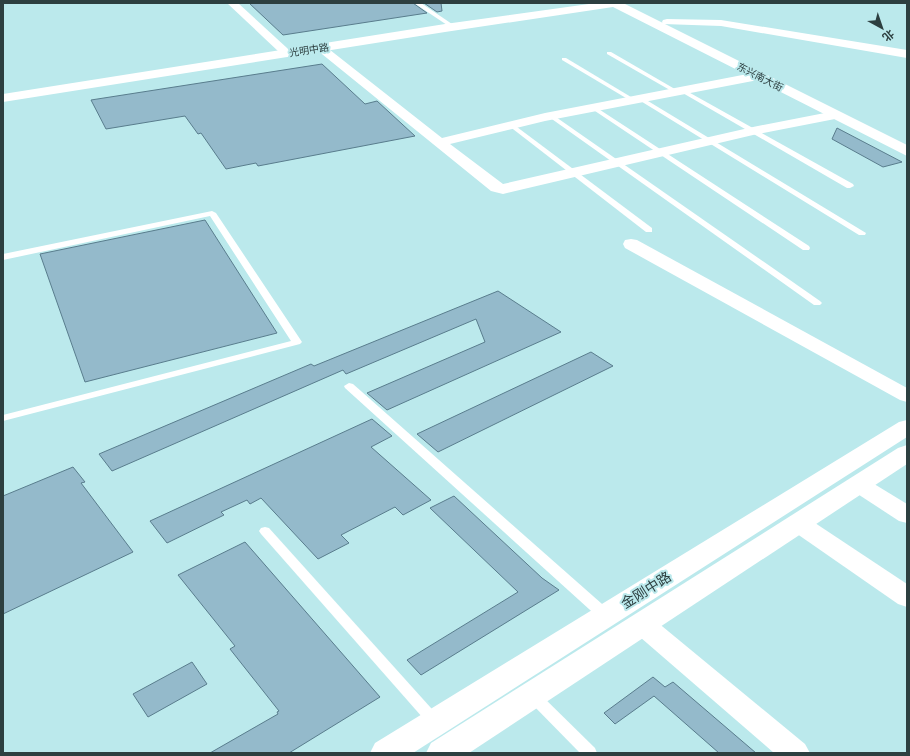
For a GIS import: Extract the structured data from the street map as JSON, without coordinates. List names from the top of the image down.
{
  "streets": {
    "street": ["光明中路", "东兴南大街", "金刚中路"]
  },
  "crossings": [
    ["光明中路", "东兴南大街"]
  ],
  "north": "bottom right"
}
